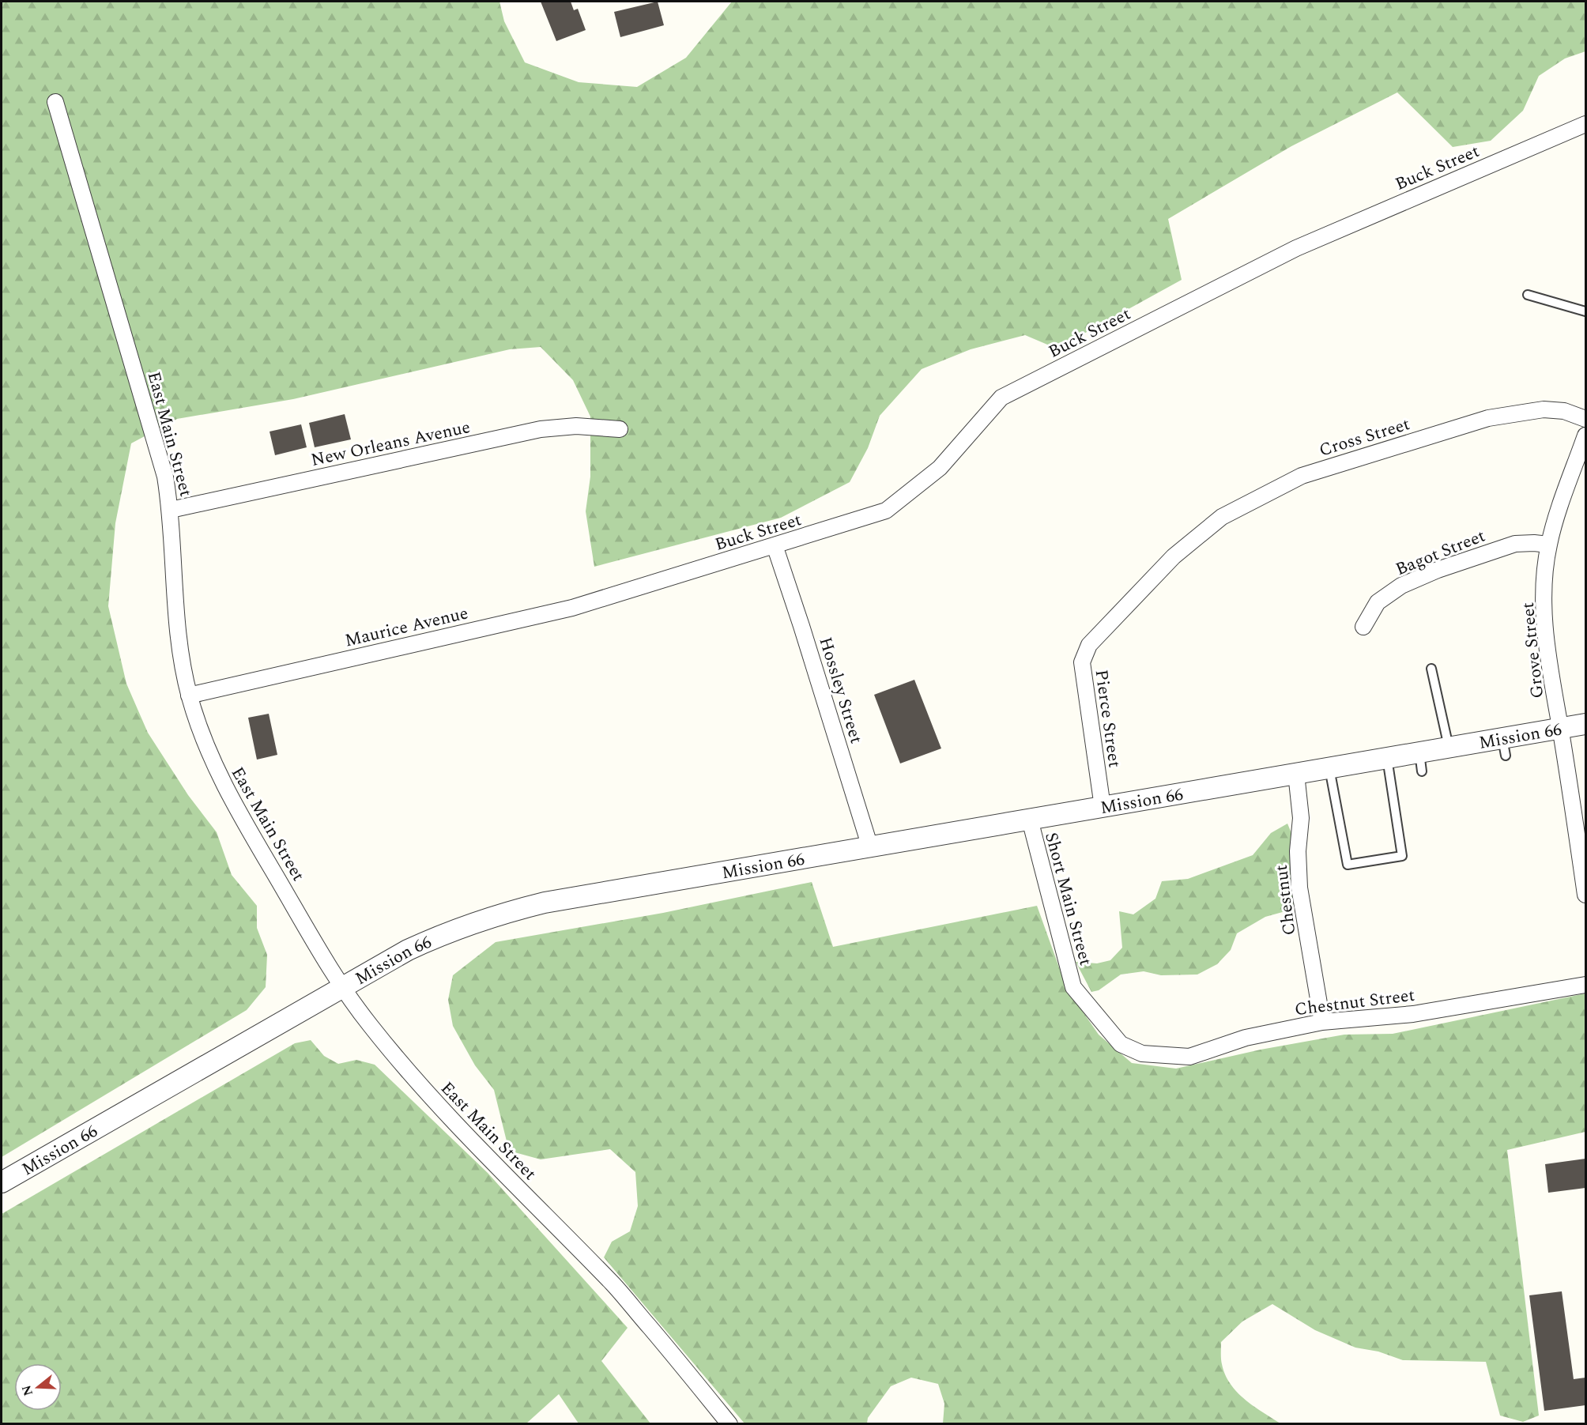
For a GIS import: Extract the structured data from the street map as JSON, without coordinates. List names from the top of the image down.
{
  "streets": {
    "street": [
      "Buck Street",
      "East Main Street",
      "Cross Street",
      "New Orleans Avenue",
      "Bagot Street",
      "Maurice Avenue",
      "Grove Street",
      "Hossley Street",
      "Pierce Street",
      "Mission 66",
      "Short Main Street",
      "Chestnut",
      "Chestnut Street"
    ]
  },
  "crossings": [
    ["Buck Street", "Maurice Avenue"],
    ["Buck Street", "Hossley Street"],
    ["East Main Street", "New Orleans Avenue"],
    ["East Main Street", "Maurice Avenue"],
    ["East Main Street", "Mission 66"],
    ["Cross Street", "Pierce Street"],
    ["Bagot Street", "Grove Street"],
    ["Grove Street", "Mission 66"],
    ["Hossley Street", "Mission 66"],
    ["Pierce Street", "Mission 66"],
    ["Mission 66", "Short Main Street"],
    ["Mission 66", "Chestnut"],
    ["Short Main Street", "Chestnut Street"],
    ["Chestnut", "Chestnut Street"]
  ],
  "north": "left"
}
